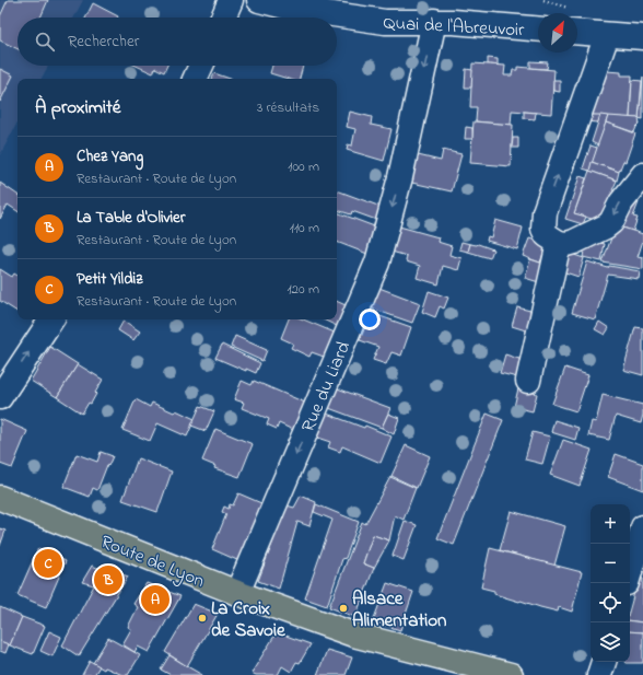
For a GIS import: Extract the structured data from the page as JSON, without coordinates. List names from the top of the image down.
{
  "streets": {
    "main road": ["Route de Lyon"],
    "street": ["Quai de l'Abreuvoir", "Rue du Liard"]
  },
  "crossings": [
    ["Quai de l'Abreuvoir", "Rue du Liard"],
    ["Rue du Liard", "Route de Lyon"]
  ],
  "places": ["Alsace Alimentation", "La Croix de Savoie"],
  "north": "top right",
  "page": {
    "search": "Rechercher",
    "heading": ["À proximité", "3 résultats"],
    "list": [
      {
        "mark": "A",
        "name": "Chez Yang",
        "note": "Restaurant · Route de Lyon",
        "value": "100 m"
      },
      {
        "mark": "B",
        "name": "La Table d'Olivier",
        "note": "Restaurant · Route de Lyon",
        "value": "110 m"
      },
      {
        "mark": "C",
        "name": "Petit Yildiz",
        "note": "Restaurant · Route de Lyon",
        "value": "120 m"
      }
    ],
    "map_buttons": ["+", "−"],
    "pins": ["C", "B", "A"]
  }
}
